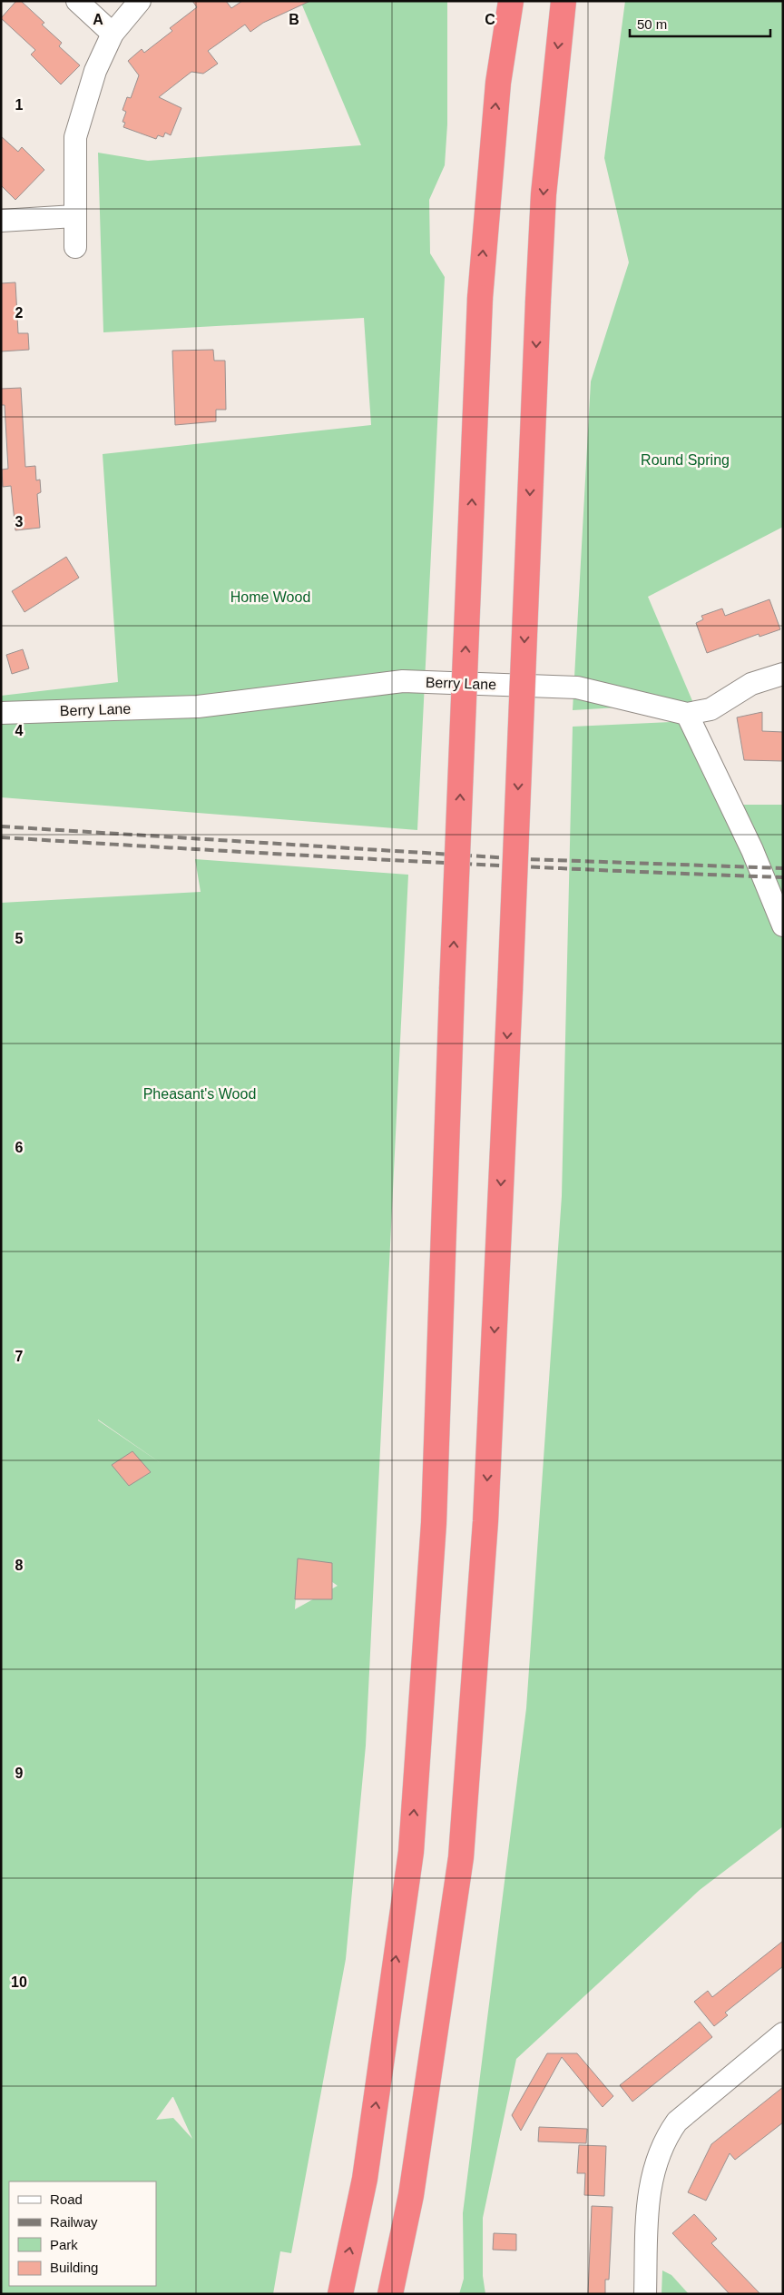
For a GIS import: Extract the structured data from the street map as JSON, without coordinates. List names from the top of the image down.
{
  "streets": {
    "street": ["Berry Lane"]
  },
  "parks": ["Round Spring", "Home Wood", "Pheasant's Wood"],
  "legend": [
    "Road",
    "Railway",
    "Park",
    "Building"
  ],
  "scale_bar": "50 m",
  "grid": {
    "columns": ["A", "B", "C"],
    "rows": [
      "1",
      "2",
      "3",
      "4",
      "5",
      "6",
      "7",
      "8",
      "9",
      "10"
    ]
  }
}
